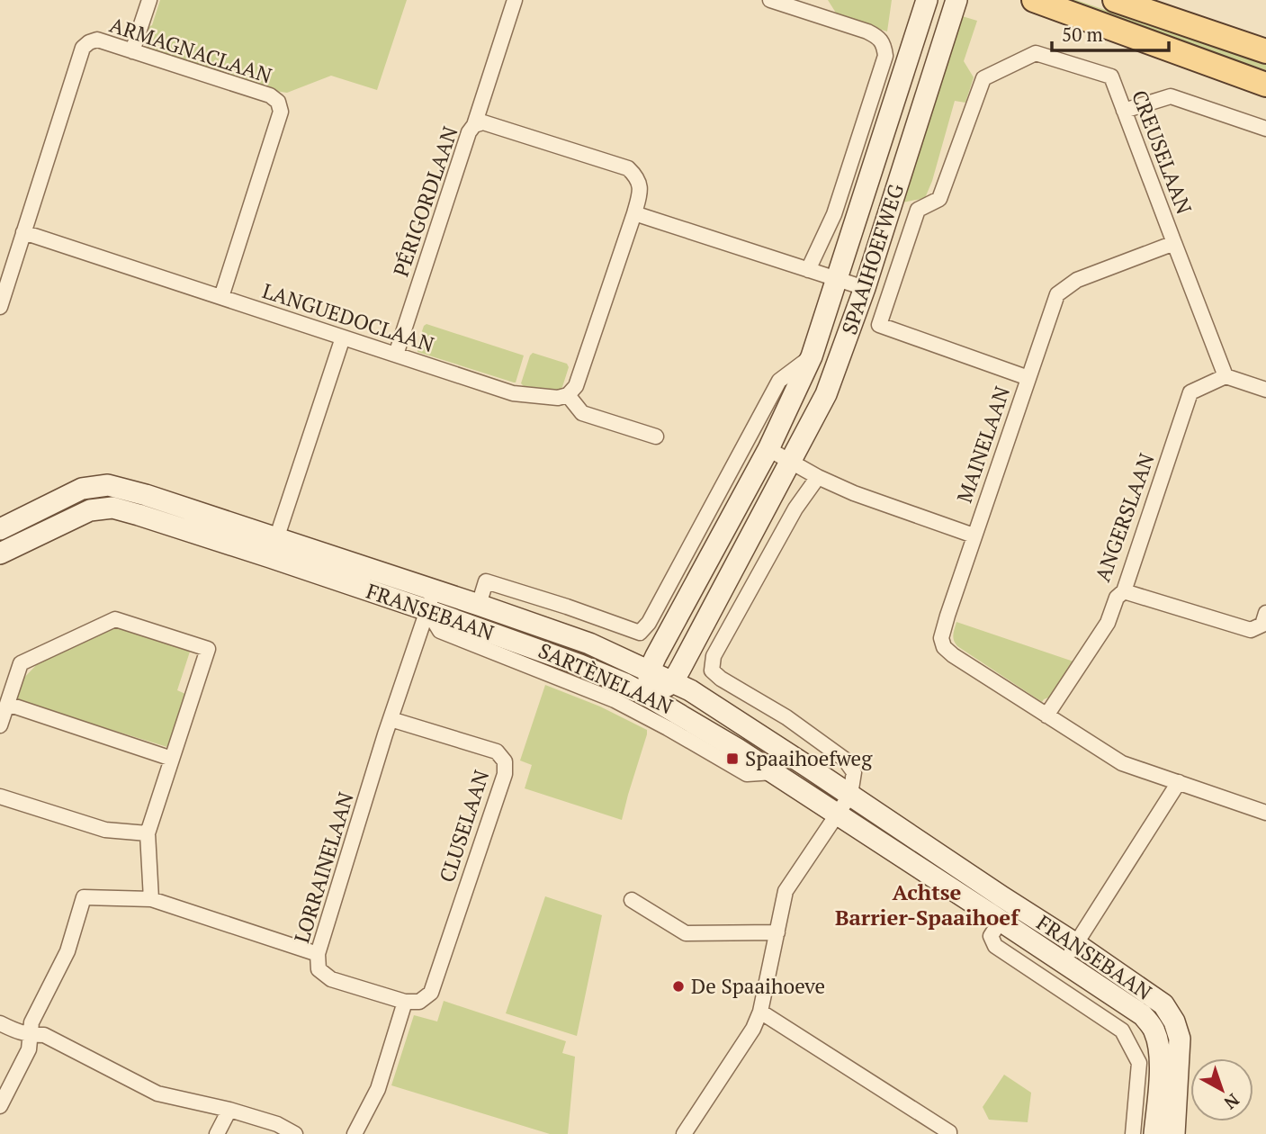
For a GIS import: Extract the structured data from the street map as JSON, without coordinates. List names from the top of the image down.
{
  "streets": {
    "street": [
      "ARMAGNACLAAN",
      "CREUSELAAN",
      "PÉRIGORDLAAN",
      "SPAAIHOEFWEG",
      "LANGUEDOCLAAN",
      "MAINELAAN",
      "ANGERSLAAN",
      "FRANSEBAAN",
      "SARTÈNELAAN",
      "CLUSELAAN",
      "LORRAINELAAN"
    ]
  },
  "crossings": [
    ["ARMAGNACLAAN", "LANGUEDOCLAAN"],
    ["CREUSELAAN", "MAINELAAN"],
    ["PÉRIGORDLAAN", "LANGUEDOCLAAN"],
    ["SPAAIHOEFWEG", "FRANSEBAAN"],
    ["MAINELAAN", "ANGERSLAAN"],
    ["FRANSEBAAN", "SARTÈNELAAN"],
    ["FRANSEBAAN", "LORRAINELAAN"],
    ["SARTÈNELAAN", "LORRAINELAAN"],
    ["CLUSELAAN", "LORRAINELAAN"]
  ],
  "districts": ["Achtse Barrier-Spaaihoef"],
  "places": {
    "transit": ["Spaaihoefweg"],
    "other": ["De Spaaihoeve"]
  },
  "scale_bar": "50 m",
  "north": "bottom right"
}
